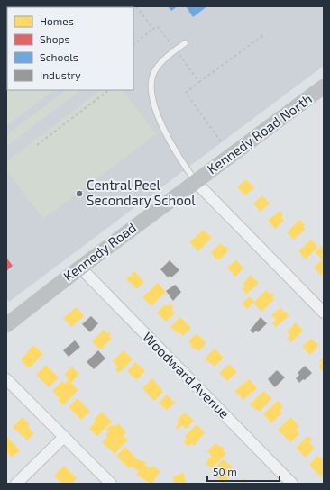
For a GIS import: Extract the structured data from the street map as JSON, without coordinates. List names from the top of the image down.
{
  "streets": {
    "main road": ["Kennedy Road North", "Kennedy Road"],
    "street": ["Woodward Avenue"]
  },
  "crossings": [
    ["Kennedy Road North", "Kennedy Road"],
    ["Kennedy Road", "Woodward Avenue"]
  ],
  "places": ["Central Peel Secondary School"],
  "legend": [
    "Homes",
    "Shops",
    "Schools",
    "Industry"
  ],
  "scale_bar": "50 m"
}
